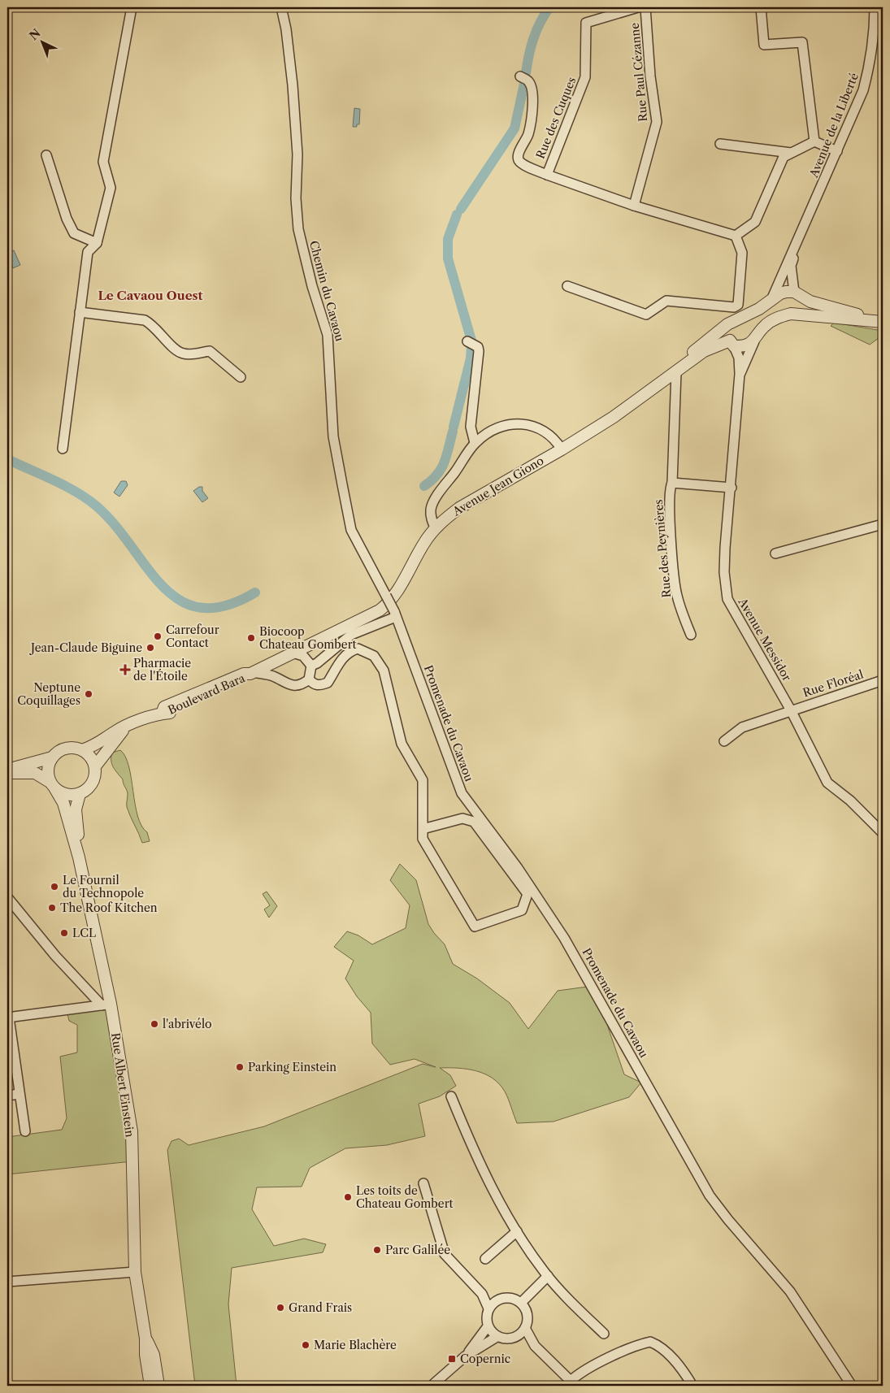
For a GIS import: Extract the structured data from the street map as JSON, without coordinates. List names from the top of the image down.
{
  "streets": {
    "street": [
      "Rue Paul Cézanne",
      "Rue des Cuques",
      "Avenue de la Liberté",
      "Chemin du Cavaou",
      "Avenue Jean Giono",
      "Rue des Peynières",
      "Avenue Messidor",
      "Rue Floréal",
      "Boulevard Bara",
      "Promenade du Cavaou",
      "Rue Albert Einstein"
    ]
  },
  "crossings": [
    ["Rue Paul Cézanne", "Rue des Cuques"],
    ["Avenue de la Liberté", "Avenue Jean Giono"],
    ["Chemin du Cavaou", "Avenue Jean Giono"],
    ["Chemin du Cavaou", "Boulevard Bara"],
    ["Chemin du Cavaou", "Promenade du Cavaou"],
    ["Avenue Jean Giono", "Rue des Peynières"],
    ["Avenue Jean Giono", "Avenue Messidor"],
    ["Avenue Jean Giono", "Boulevard Bara"],
    ["Avenue Jean Giono", "Promenade du Cavaou"],
    ["Avenue Messidor", "Rue Floréal"],
    ["Boulevard Bara", "Promenade du Cavaou"],
    ["Boulevard Bara", "Rue Albert Einstein"]
  ],
  "districts": ["Le Cavaou Ouest"],
  "places": {
    "other": [
      "Carrefour Contact",
      "Biocoop Chateau Gombert",
      "Jean-Claude Biguine",
      "Neptune Coquillages",
      "Le Fournil du Technopole",
      "The Roof Kitchen",
      "LCL",
      "l'abrivélo",
      "Parking Einstein",
      "Les toits de Chateau Gombert",
      "Parc Galilée",
      "Grand Frais",
      "Marie Blachère"
    ],
    "health": ["Pharmacie de l'Étoile"],
    "transit": ["Copernic"]
  },
  "north": "top left"
}
